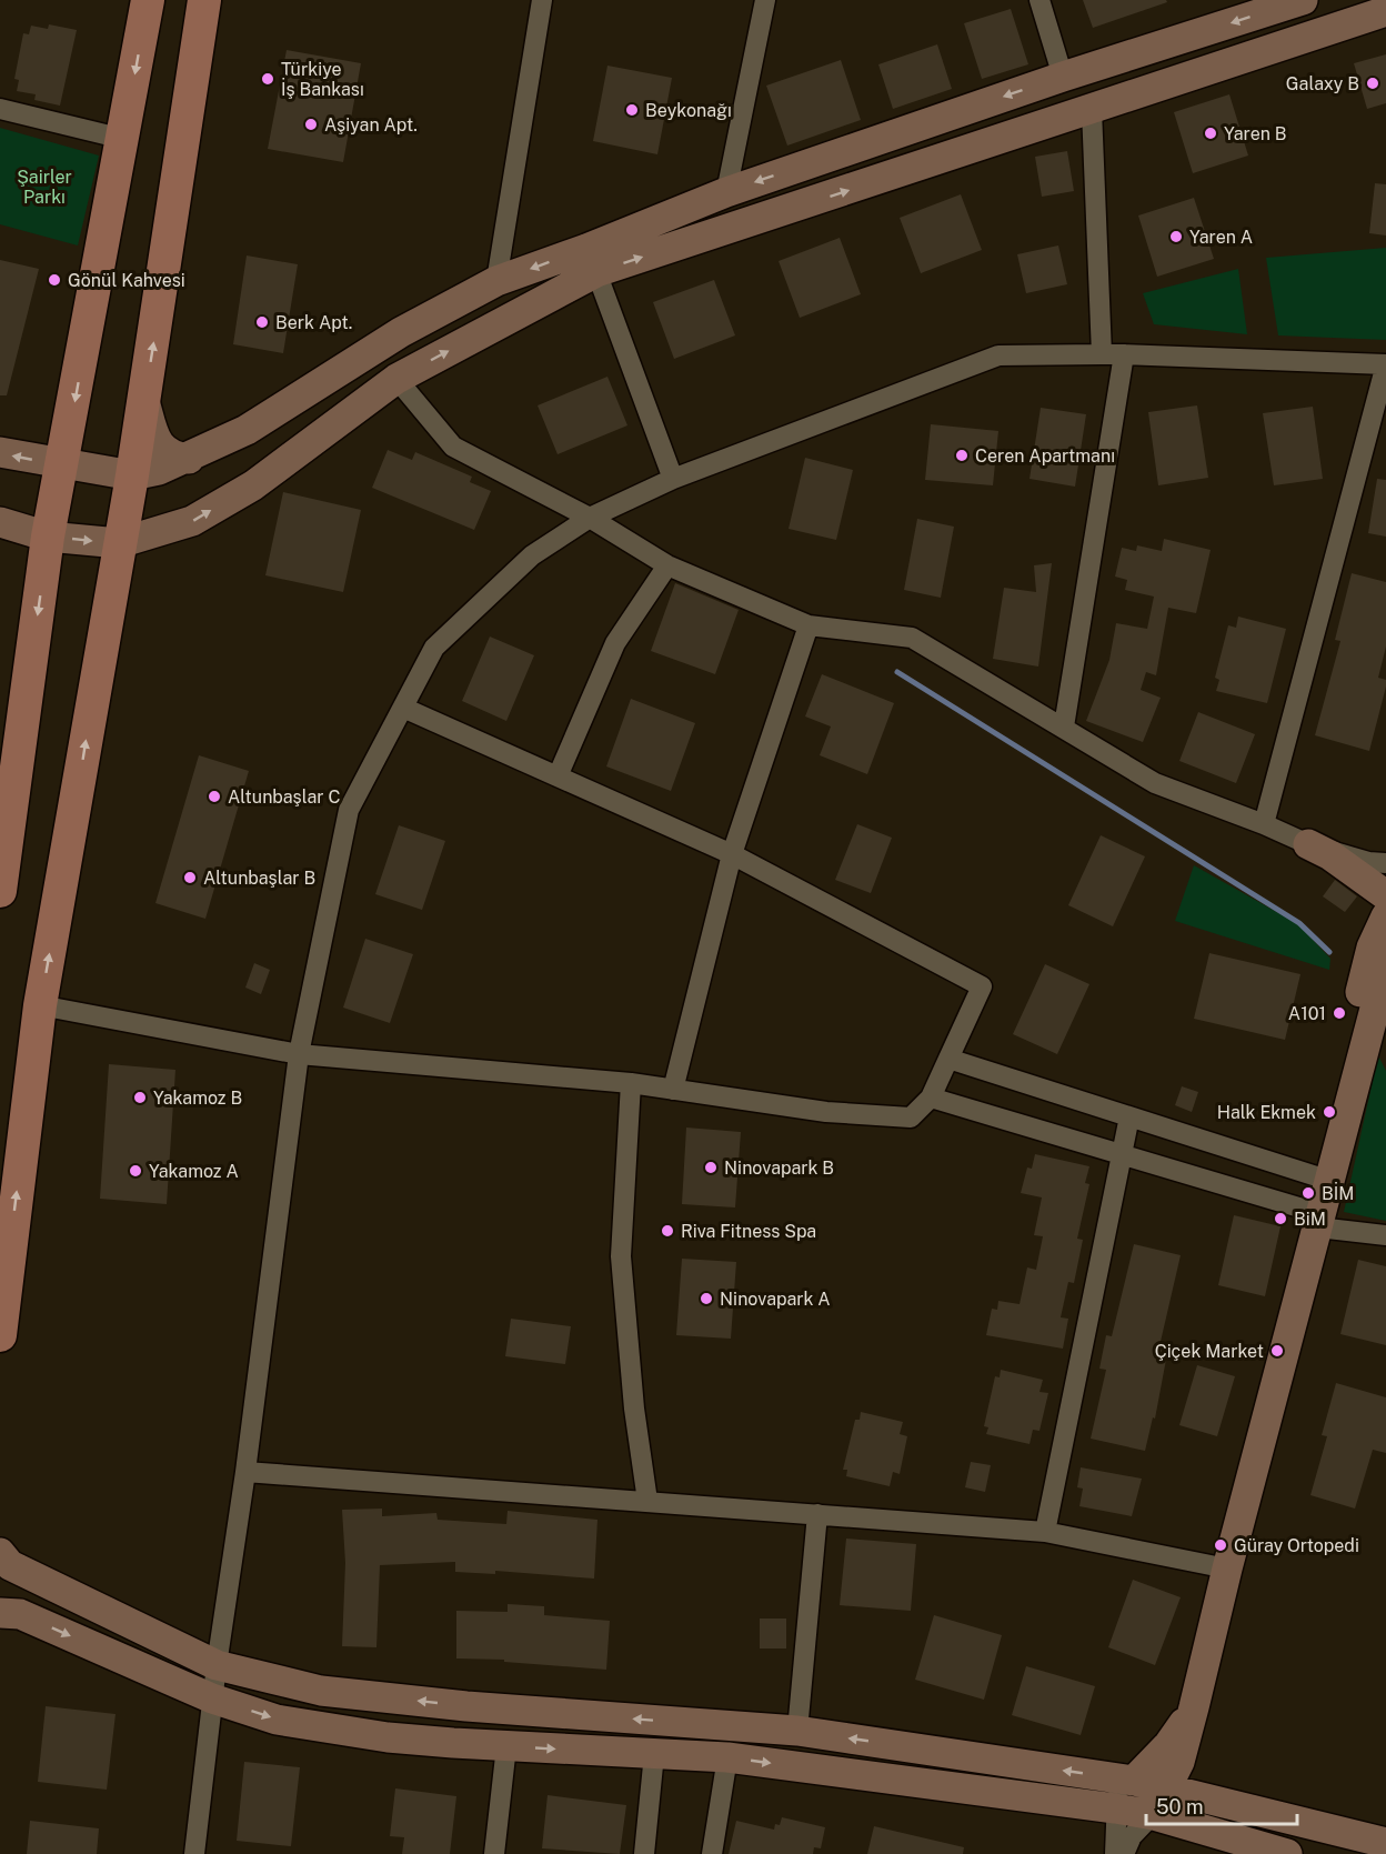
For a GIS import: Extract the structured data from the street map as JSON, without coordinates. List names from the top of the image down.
{
  "parks": ["Şairler Parkı"],
  "places": [
    "Türkiye İş Bankası",
    "Galaxy B",
    "Beykonağı",
    "Aşiyan Apt.",
    "Yaren B",
    "Yaren A",
    "Gönül Kahvesi",
    "Berk Apt.",
    "Ceren Apartmanı",
    "Altunbaşlar C",
    "Altunbaşlar B",
    "A101",
    "Yakamoz B",
    "Halk Ekmek",
    "Ninovapark B",
    "Yakamoz A",
    "BİM",
    "BiM",
    "Riva Fitness Spa",
    "Ninovapark A",
    "Çiçek Market",
    "Güray Ortopedi"
  ],
  "scale_bar": "50 m"
}
